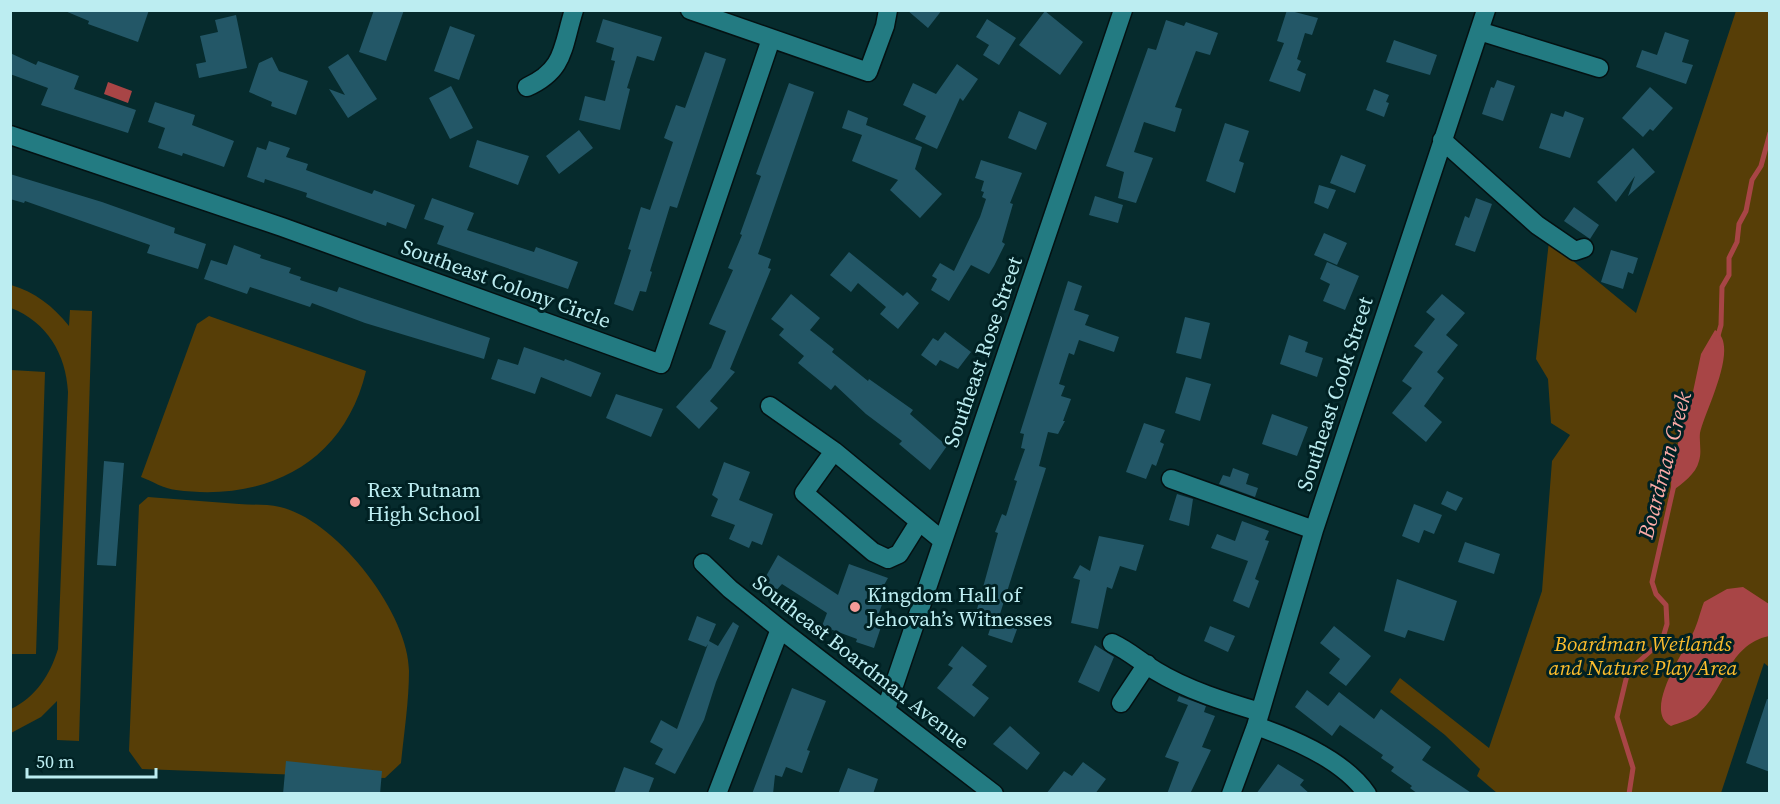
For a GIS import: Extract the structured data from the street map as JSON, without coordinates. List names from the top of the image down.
{
  "streets": {
    "street": [
      "Southeast Colony Circle",
      "Southeast Rose Street",
      "Southeast Cook Street",
      "Southeast Boardman Avenue"
    ]
  },
  "crossings": [
    ["Southeast Rose Street", "Southeast Boardman Avenue"]
  ],
  "water": ["Boardman Creek"],
  "parks": ["Boardman Wetlands and Nature Play Area"],
  "places": ["Rex Putnam High School", "Kingdom Hall of Jehovah’s Witnesses"],
  "scale_bar": "50 m"
}
